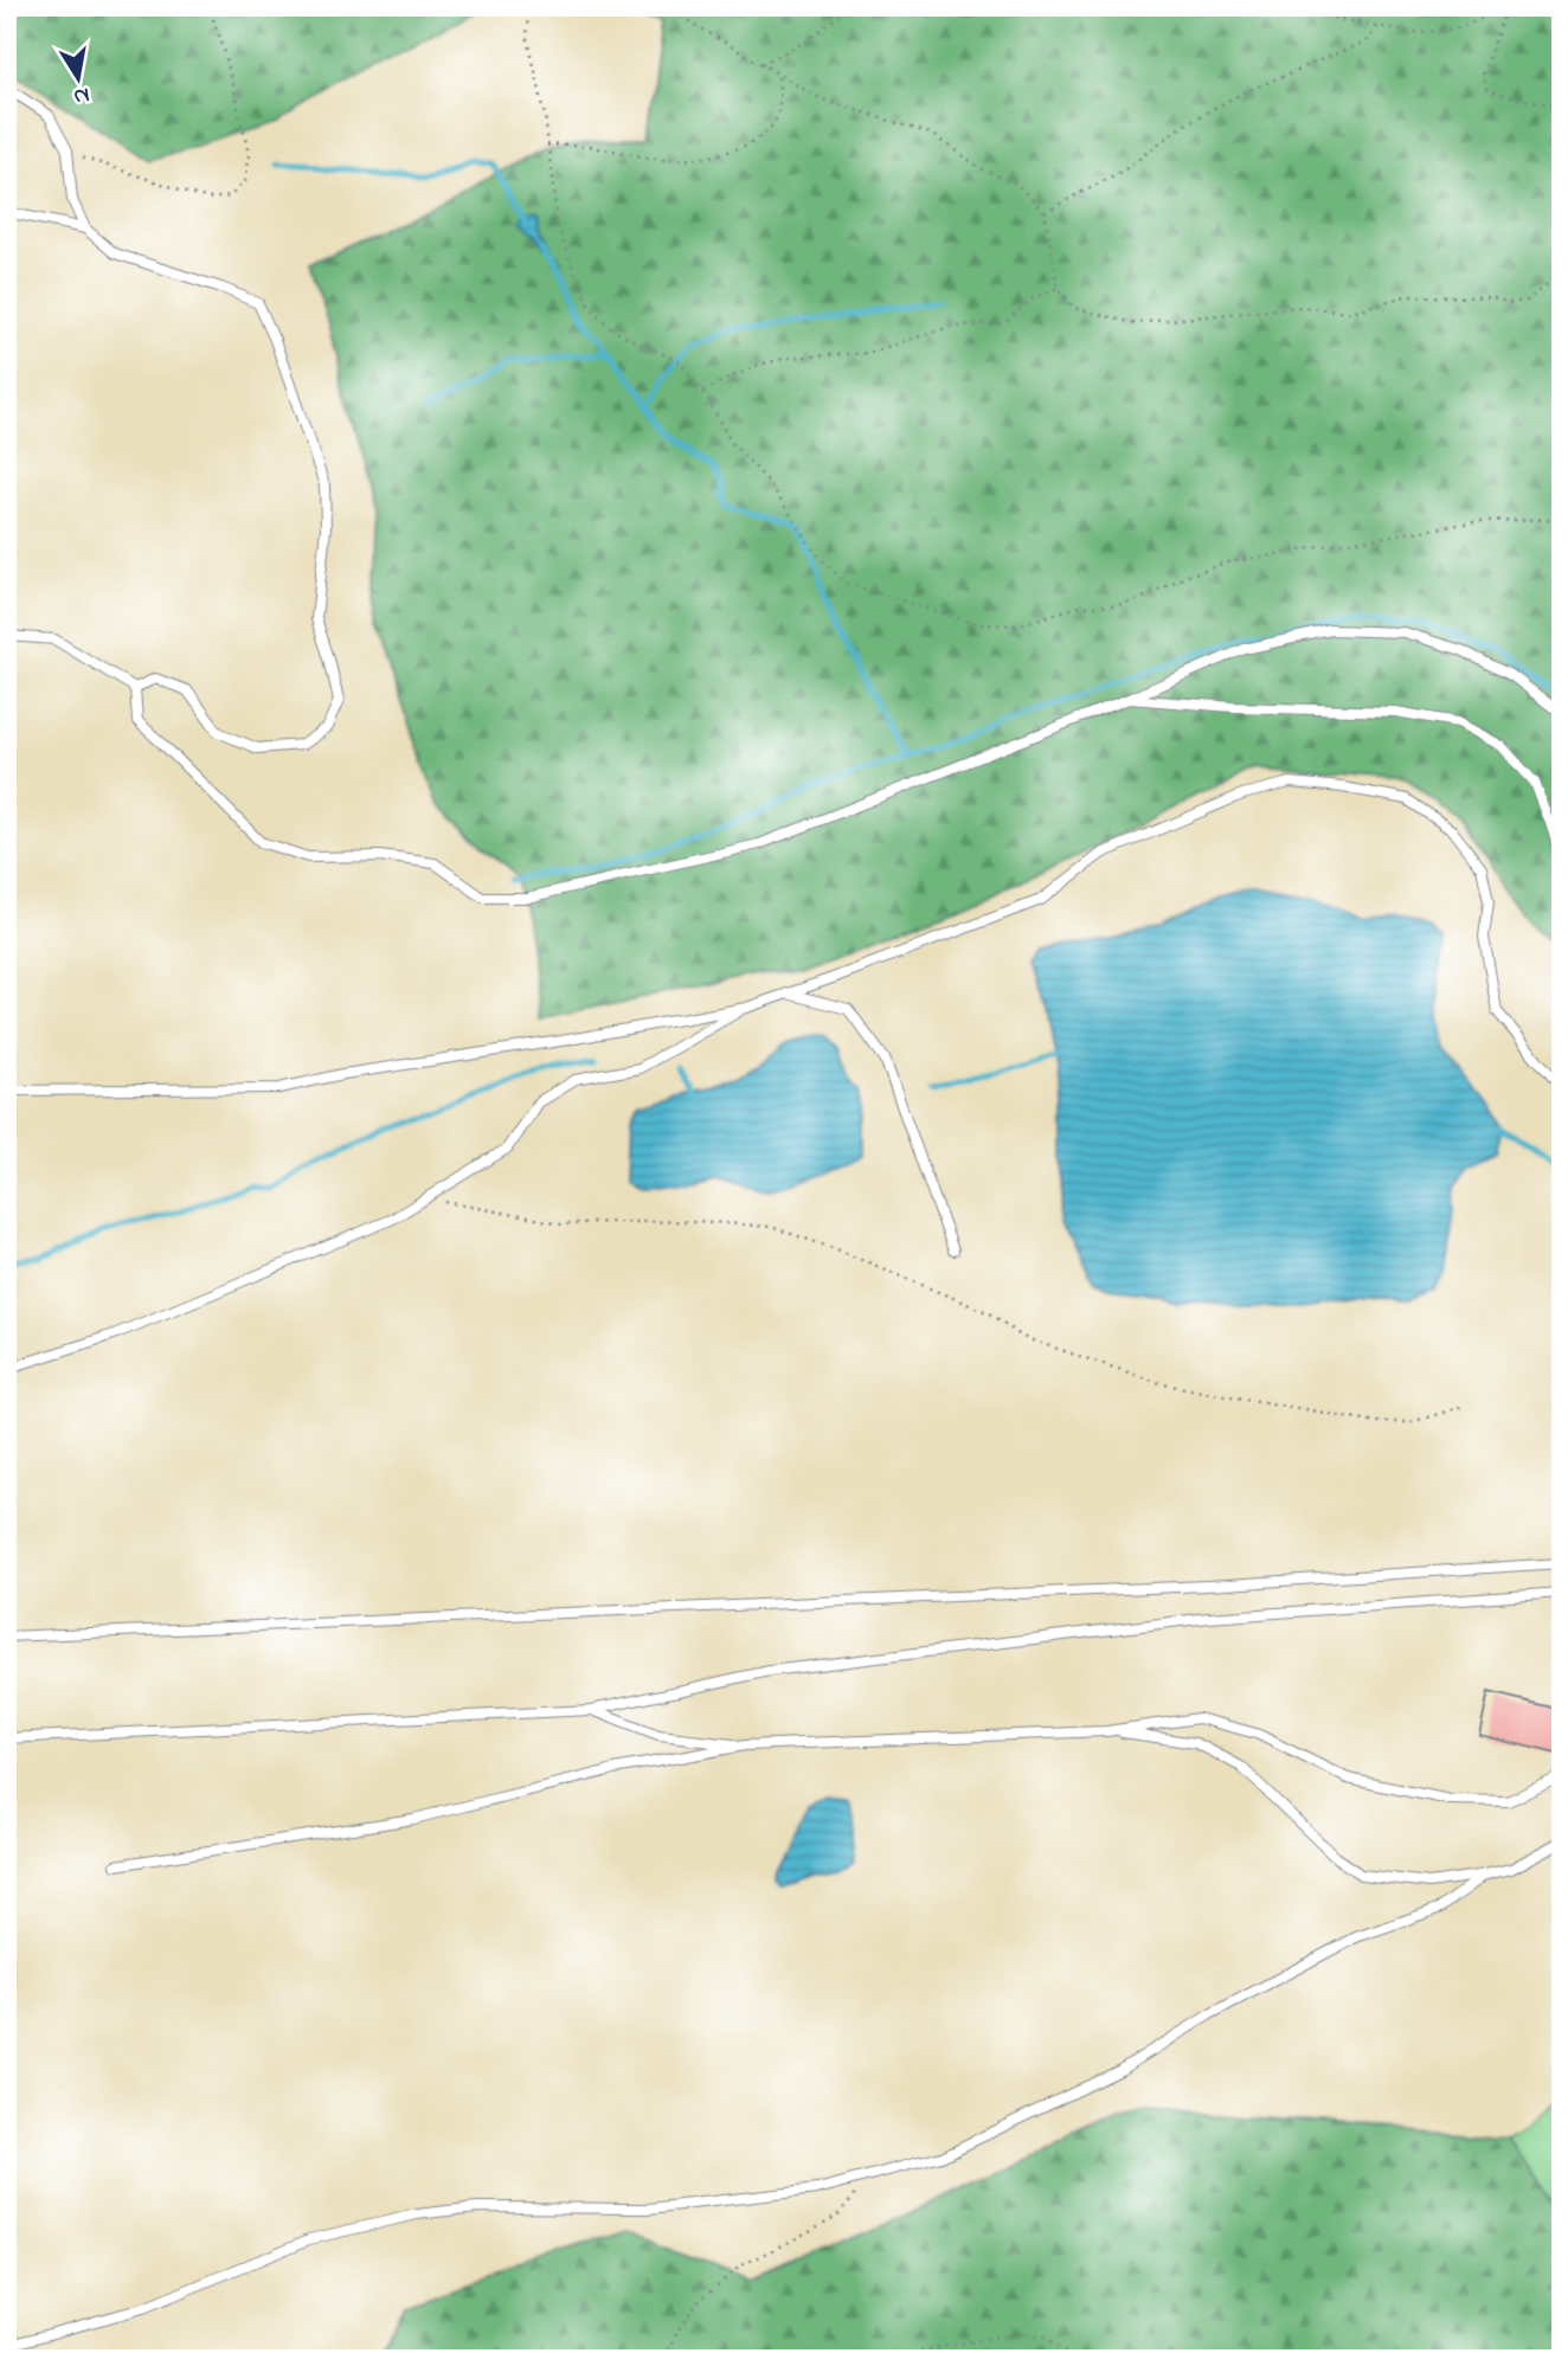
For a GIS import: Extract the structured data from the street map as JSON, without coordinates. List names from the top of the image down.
{
  "north": "bottom"
}
